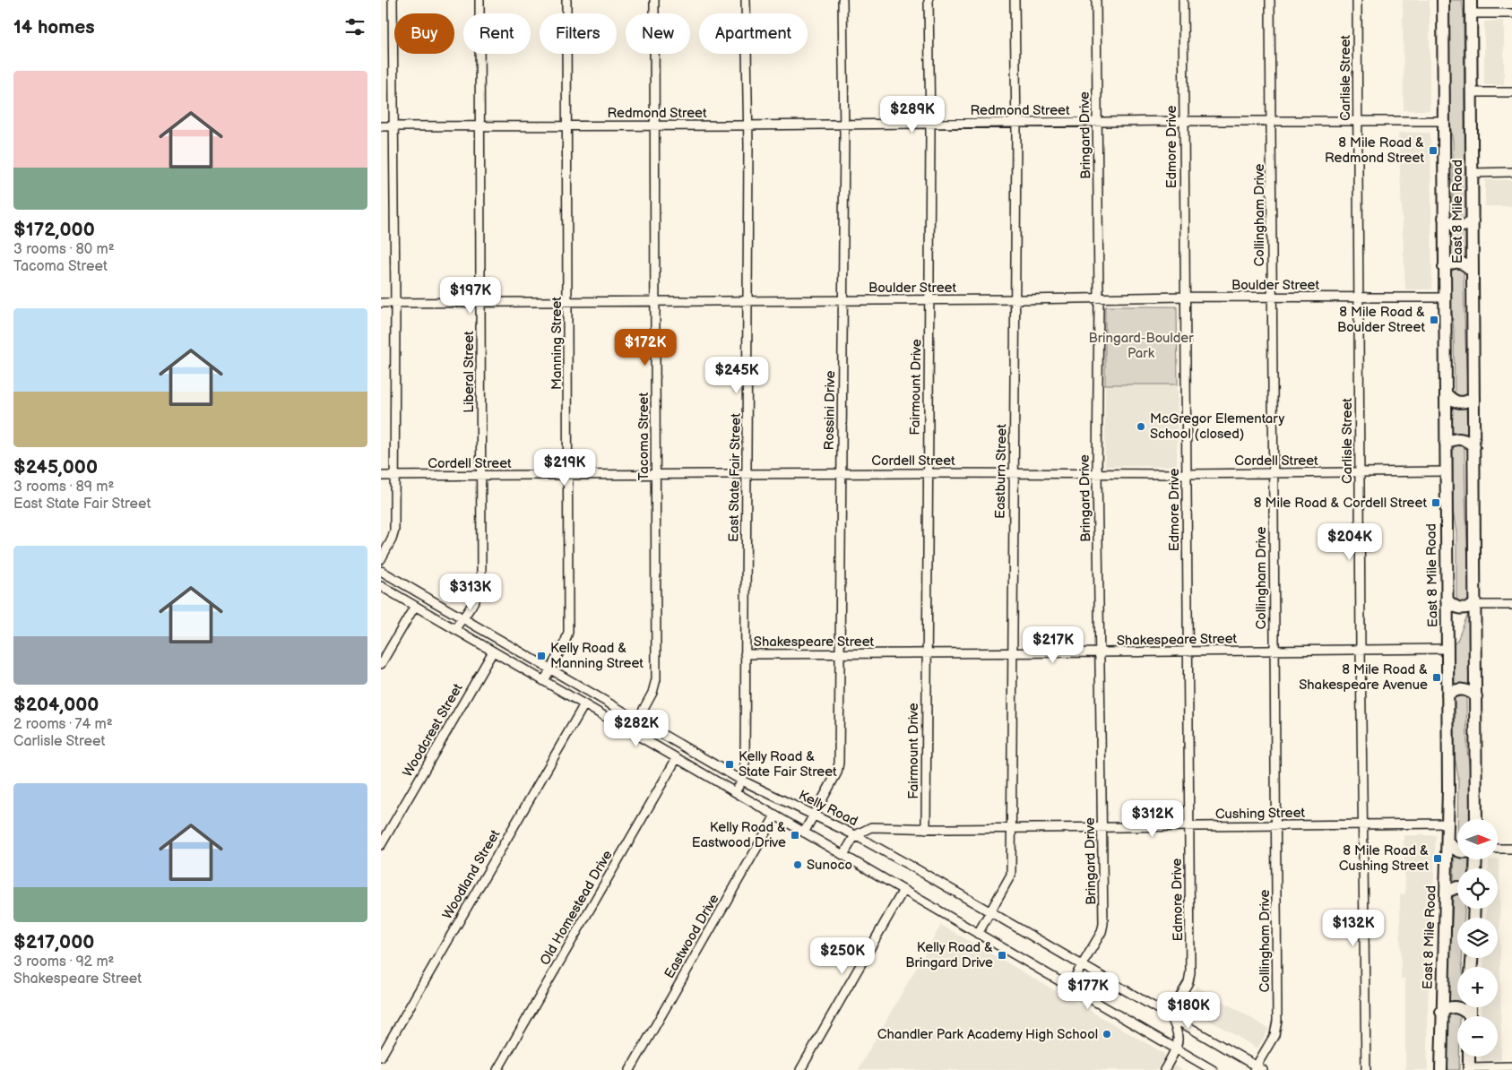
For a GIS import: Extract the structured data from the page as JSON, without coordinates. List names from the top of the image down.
{
  "streets": {
    "highway": ["East 8 Mile Road"],
    "street": [
      "Carlisle Street",
      "Redmond Street",
      "Bringard Drive",
      "Edmore Drive",
      "Collingham Drive",
      "Boulder Street",
      "Manning Street",
      "Liberal Street",
      "Fairmount Drive",
      "Rossini Drive",
      "Tacoma Street",
      "Cordell Street",
      "Eastburn Street",
      "East State Fair Street",
      "Shakespeare Street",
      "Woodcrest Street",
      "Kelly Road",
      "Cushing Street",
      "Woodland Street",
      "Old Homestead Drive",
      "Eastwood Drive"
    ]
  },
  "crossings": [
    ["Carlisle Street", "Redmond Street"],
    ["Carlisle Street", "Boulder Street"],
    ["Carlisle Street", "Cordell Street"],
    ["Carlisle Street", "Shakespeare Street"],
    ["Carlisle Street", "Cushing Street"],
    ["Redmond Street", "Bringard Drive"],
    ["Redmond Street", "Edmore Drive"],
    ["Redmond Street", "East 8 Mile Road"],
    ["Redmond Street", "Collingham Drive"],
    ["Redmond Street", "Manning Street"],
    ["Redmond Street", "Liberal Street"],
    ["Redmond Street", "Fairmount Drive"],
    ["Redmond Street", "Rossini Drive"],
    ["Redmond Street", "Tacoma Street"],
    ["Redmond Street", "Eastburn Street"],
    ["Redmond Street", "East State Fair Street"],
    ["Bringard Drive", "Boulder Street"],
    ["Bringard Drive", "Cordell Street"],
    ["Bringard Drive", "Shakespeare Street"],
    ["Bringard Drive", "Kelly Road"],
    ["Bringard Drive", "Cushing Street"],
    ["Edmore Drive", "Boulder Street"],
    ["Edmore Drive", "Cordell Street"],
    ["Edmore Drive", "Shakespeare Street"],
    ["Edmore Drive", "Kelly Road"],
    ["Edmore Drive", "Cushing Street"],
    ["East 8 Mile Road", "Boulder Street"],
    ["East 8 Mile Road", "Cordell Street"],
    ["East 8 Mile Road", "Shakespeare Street"],
    ["East 8 Mile Road", "Cushing Street"],
    ["Collingham Drive", "Boulder Street"],
    ["Collingham Drive", "Cordell Street"],
    ["Collingham Drive", "Shakespeare Street"],
    ["Collingham Drive", "Kelly Road"],
    ["Collingham Drive", "Cushing Street"],
    ["Boulder Street", "Manning Street"],
    ["Boulder Street", "Liberal Street"],
    ["Boulder Street", "Fairmount Drive"],
    ["Boulder Street", "Rossini Drive"],
    ["Boulder Street", "Tacoma Street"],
    ["Boulder Street", "Eastburn Street"],
    ["Boulder Street", "East State Fair Street"],
    ["Manning Street", "Cordell Street"],
    ["Manning Street", "Kelly Road"],
    ["Liberal Street", "Cordell Street"],
    ["Liberal Street", "Kelly Road"],
    ["Fairmount Drive", "Cordell Street"],
    ["Fairmount Drive", "Shakespeare Street"],
    ["Fairmount Drive", "Cushing Street"],
    ["Rossini Drive", "Cordell Street"],
    ["Rossini Drive", "Shakespeare Street"],
    ["Rossini Drive", "Kelly Road"],
    ["Tacoma Street", "Cordell Street"],
    ["Tacoma Street", "Kelly Road"],
    ["Cordell Street", "Eastburn Street"],
    ["Cordell Street", "East State Fair Street"],
    ["Eastburn Street", "Shakespeare Street"],
    ["Eastburn Street", "Kelly Road"],
    ["Eastburn Street", "Cushing Street"],
    ["East State Fair Street", "Shakespeare Street"],
    ["East State Fair Street", "Kelly Road"],
    ["Kelly Road", "Cushing Street"]
  ],
  "parks": ["Bringard-Boulder Park"],
  "places": {
    "transit": [
      "8 Mile Road & Redmond Street",
      "8 Mile Road & Boulder Street",
      "8 Mile Road & Cordell Street",
      "Kelly Road & Manning Street",
      "8 Mile Road & Shakespeare Avenue",
      "Kelly Road & State Fair Street",
      "Kelly Road & Eastwood Drive",
      "8 Mile Road & Cushing Street",
      "Kelly Road & Bringard Drive"
    ],
    "other": ["McGregor Elementary School (closed)", "Sunoco", "Chandler Park Academy High School"]
  },
  "north": "right",
  "page": {
    "heading": "14 homes",
    "chip": [
      "Buy",
      "Rent",
      "Filters",
      "New",
      "Apartment"
    ],
    "list": [
      {
        "name": "$172,000",
        "note": "3 rooms · 80 m² · Tacoma Street"
      },
      {
        "name": "$245,000",
        "note": "3 rooms · 89 m² · East State Fair Street"
      },
      {
        "name": "$204,000",
        "note": "2 rooms · 74 m² · Carlisle Street"
      },
      {
        "name": "$217,000",
        "note": "3 rooms · 92 m² · Shakespeare Street"
      }
    ],
    "price": [
      "$289K",
      "$197K",
      "$172K",
      "$245K",
      "$219K",
      "$204K",
      "$313K",
      "$217K",
      "$282K",
      "$312K",
      "$132K",
      "$250K",
      "$177K",
      "$180K"
    ],
    "map_buttons": ["+", "−"]
  }
}
